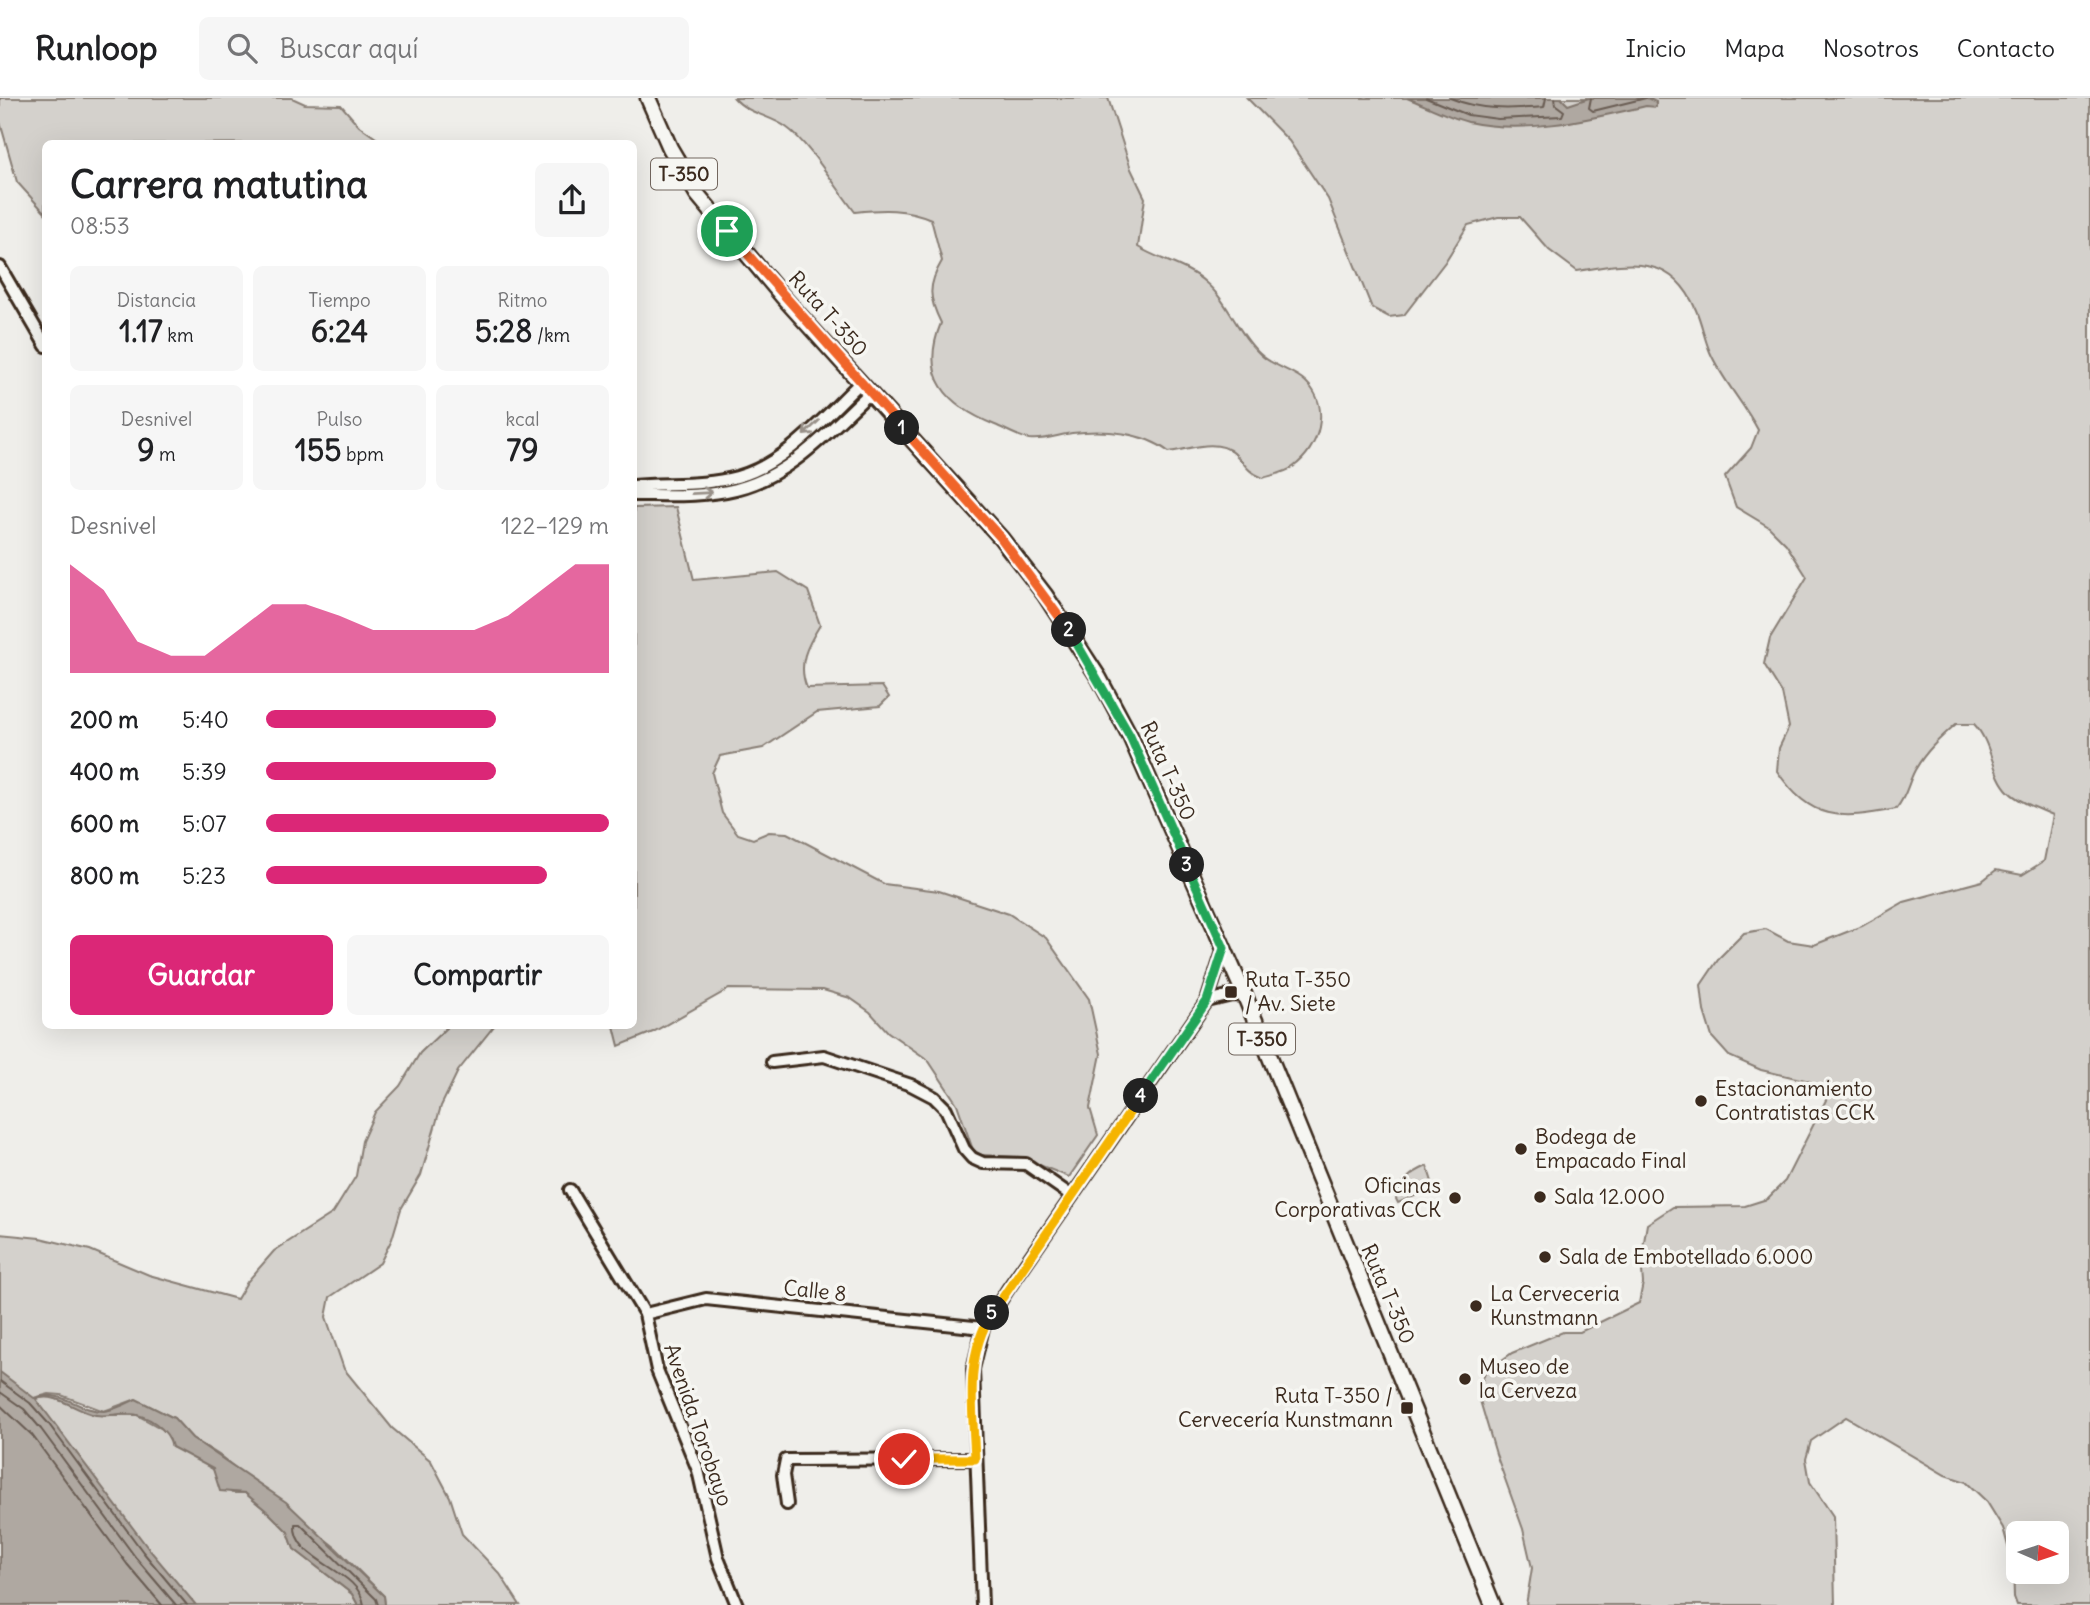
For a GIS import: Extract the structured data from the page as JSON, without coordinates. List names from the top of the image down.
{
  "streets": {
    "main road": ["T-350", "Ruta T-350"],
    "street": ["Calle 8", "Avenida Torobayo"]
  },
  "crossings": [
    ["Calle 8", "Avenida Torobayo"]
  ],
  "places": {
    "transit": ["Ruta T-350 / Av. Siete", "Ruta T-350 / Cervecería Kunstmann"],
    "other": [
      "Estacionamiento Contratistas CCK",
      "Bodega de Empacado Final",
      "Sala 12.000",
      "Oficinas Corporativas CCK",
      "Sala de Embotellado 6.000",
      "La Cerveceria Kunstmann",
      "Museo de la Cerveza"
    ]
  },
  "north": "right",
  "page": {
    "header": "Runloop",
    "search": "Buscar aquí",
    "nav": [
      "Inicio",
      "Mapa",
      "Nosotros",
      "Contacto"
    ],
    "heading": ["Carrera matutina", "08:53"],
    "stats": [
      ["Distancia", "1.17 km"],
      ["Tiempo", "6:24"],
      ["Ritmo", "5:28 /km"],
      ["Desnivel", "9 m"],
      ["Pulso", "155 bpm"],
      ["kcal", "79"]
    ],
    "pins": [
      "1",
      "2",
      "3",
      "4",
      "5"
    ],
    "chart": ["Desnivel", "122–129 m"],
    "list": [
      {
        "name": "200 m",
        "note": "5:40"
      },
      {
        "name": "400 m",
        "note": "5:39"
      },
      {
        "name": "600 m",
        "note": "5:07"
      },
      {
        "name": "800 m",
        "note": "5:23"
      }
    ],
    "buttons": ["Guardar", "Compartir"]
  }
}
